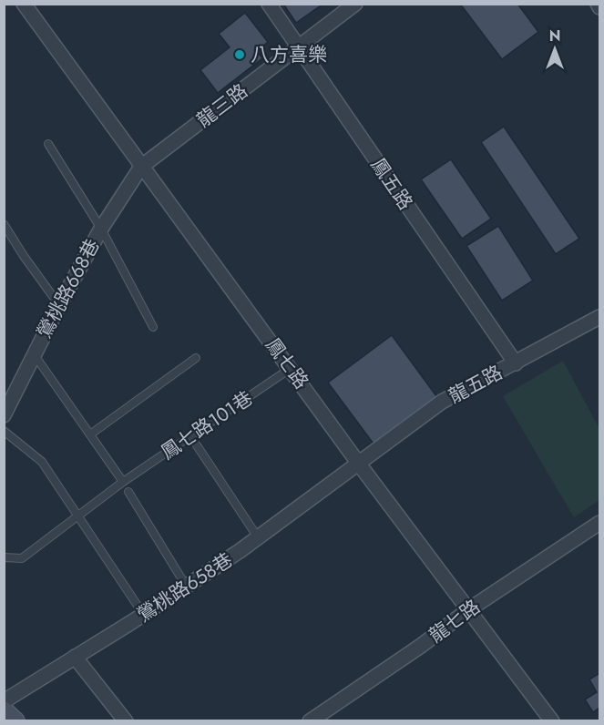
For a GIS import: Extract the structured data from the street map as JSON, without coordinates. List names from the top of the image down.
{
  "streets": {
    "street": [
      "龍三路",
      "鳳五路",
      "鶯桃路668巷",
      "鳳七路",
      "龍五路",
      "鶯桃路658巷",
      "龍七路"
    ],
    "lane": ["鳳七路101巷"]
  },
  "crossings": [
    ["龍三路", "鳳五路"],
    ["龍三路", "鶯桃路668巷"],
    ["龍三路", "鳳七路"],
    ["鳳五路", "龍五路"],
    ["鶯桃路668巷", "鳳七路"],
    ["鳳七路", "龍五路"],
    ["鳳七路", "鳳七路101巷"],
    ["鳳七路", "鶯桃路658巷"],
    ["鳳七路", "龍七路"],
    ["龍五路", "鶯桃路658巷"]
  ],
  "places": ["八方喜樂"],
  "north": "top"
}
